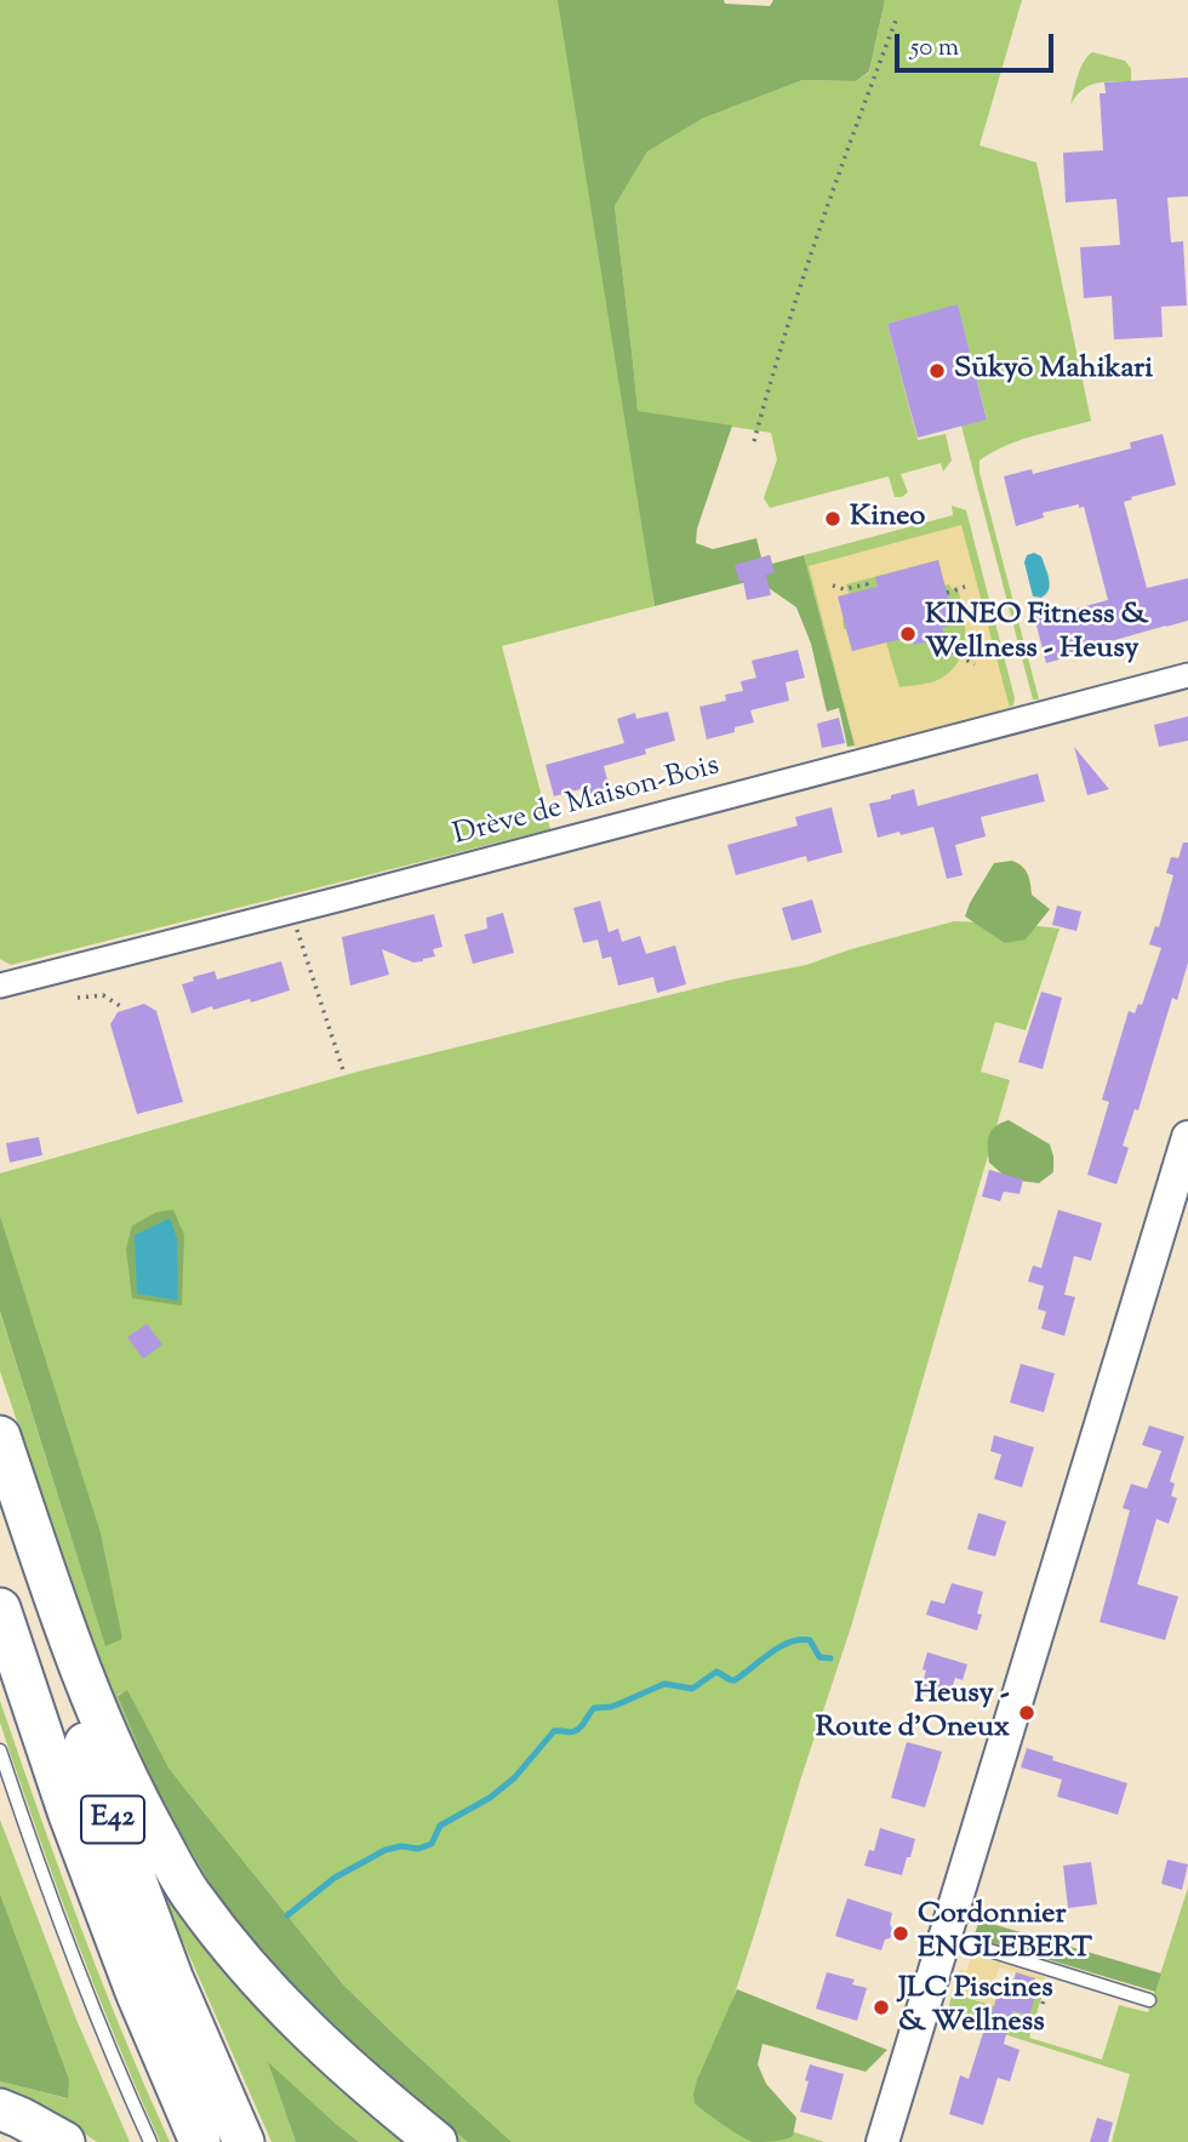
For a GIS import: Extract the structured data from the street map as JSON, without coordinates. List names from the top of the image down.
{
  "streets": {
    "highway": ["E42"],
    "street": ["Drève de Maison-Bois"]
  },
  "places": [
    "Sūkyō Mahikari",
    "Kineo",
    "KINEO Fitness & Wellness - Heusy",
    "Heusy - Route d'Oneux",
    "Cordonnier ENGLEBERT",
    "JLC Piscines & Wellness"
  ],
  "scale_bar": "50 m"
}
